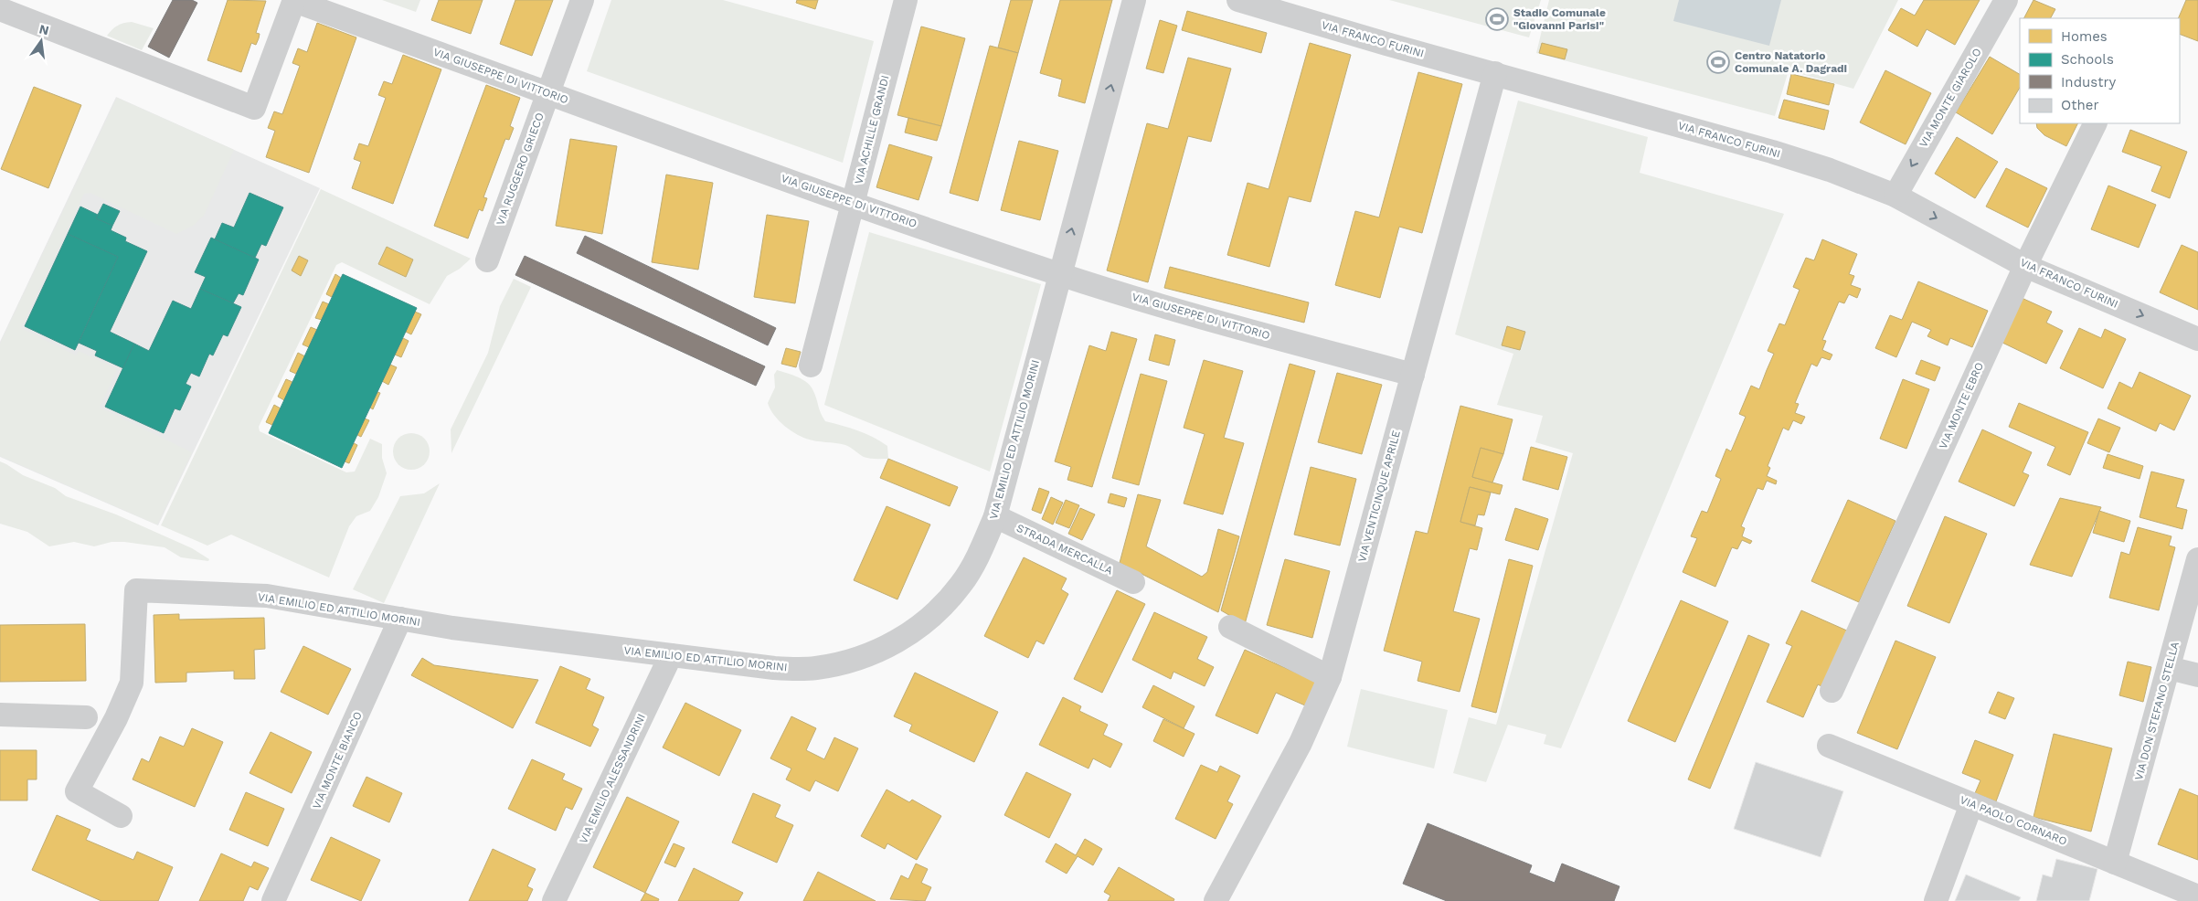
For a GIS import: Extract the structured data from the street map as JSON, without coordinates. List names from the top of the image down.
{
  "streets": {
    "street": [
      "VIA FRANCO FURINI",
      "VIA GIUSEPPE DI VITTORIO",
      "VIA MONTE GIAROLO",
      "VIA ACHILLE GRANDI",
      "VIA RUGGERO GRIECO",
      "VIA MONTE EBRO",
      "VIA EMILIO ED ATTILIO MORINI",
      "VIA VENTICINQUE APRILE",
      "STRADA MERCALLA",
      "VIA DON STEFANO STELLA",
      "VIA MONTE BIANCO",
      "VIA EMILIO ALESSANDRINI",
      "VIA PAOLO CORNARO"
    ]
  },
  "crossings": [
    ["VIA FRANCO FURINI", "VIA MONTE GIAROLO"],
    ["VIA FRANCO FURINI", "VIA MONTE EBRO"],
    ["VIA FRANCO FURINI", "VIA VENTICINQUE APRILE"],
    ["VIA GIUSEPPE DI VITTORIO", "VIA ACHILLE GRANDI"],
    ["VIA GIUSEPPE DI VITTORIO", "VIA RUGGERO GRIECO"],
    ["VIA GIUSEPPE DI VITTORIO", "VIA EMILIO ED ATTILIO MORINI"],
    ["VIA GIUSEPPE DI VITTORIO", "VIA VENTICINQUE APRILE"],
    ["VIA EMILIO ED ATTILIO MORINI", "STRADA MERCALLA"],
    ["VIA EMILIO ED ATTILIO MORINI", "VIA MONTE BIANCO"],
    ["VIA EMILIO ED ATTILIO MORINI", "VIA EMILIO ALESSANDRINI"],
    ["VIA DON STEFANO STELLA", "VIA PAOLO CORNARO"]
  ],
  "one_way": ["VIA MONTE GIAROLO"],
  "places": {
    "sports": ["Stadio Comunale \"Giovanni Parisi\"", "Centro Natatorio Comunale A. Dagradi"]
  },
  "legend": [
    "Homes",
    "Schools",
    "Industry",
    "Other"
  ],
  "north": "top"
}
